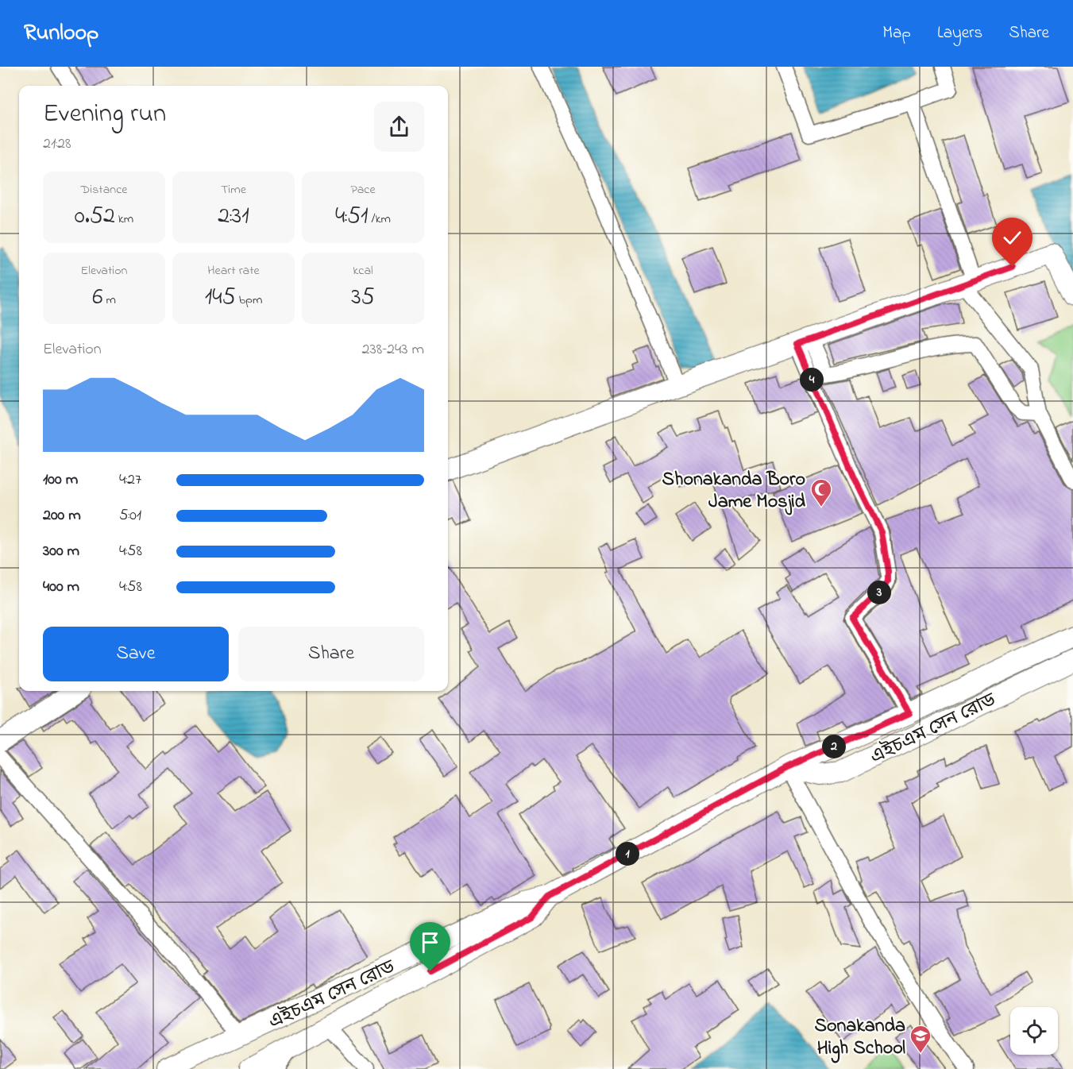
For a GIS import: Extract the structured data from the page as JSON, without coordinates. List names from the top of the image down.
{
  "streets": {
    "main road": ["এইচএম সেন রোড"]
  },
  "places": {
    "mosque": ["Shonakanda Boro Jame Mosjid"],
    "school or university": ["Sonakanda High School"]
  },
  "page": {
    "header": "Runloop",
    "nav": ["Map", "Layers", "Share"],
    "heading": ["Evening run", "21:28"],
    "stats": [
      ["Distance", "0.52 km"],
      ["Time", "2:31"],
      ["Pace", "4:51 /km"],
      ["Elevation", "6 m"],
      ["Heart rate", "145 bpm"],
      ["kcal", "35"]
    ],
    "chart": ["Elevation", "238–243 m"],
    "pins": [
      "4",
      "3",
      "2",
      "1"
    ],
    "list": [
      {
        "name": "100 m",
        "note": "4:27"
      },
      {
        "name": "200 m",
        "note": "5:01"
      },
      {
        "name": "300 m",
        "note": "4:58"
      },
      {
        "name": "400 m",
        "note": "4:58"
      }
    ],
    "buttons": ["Save", "Share"]
  }
}
